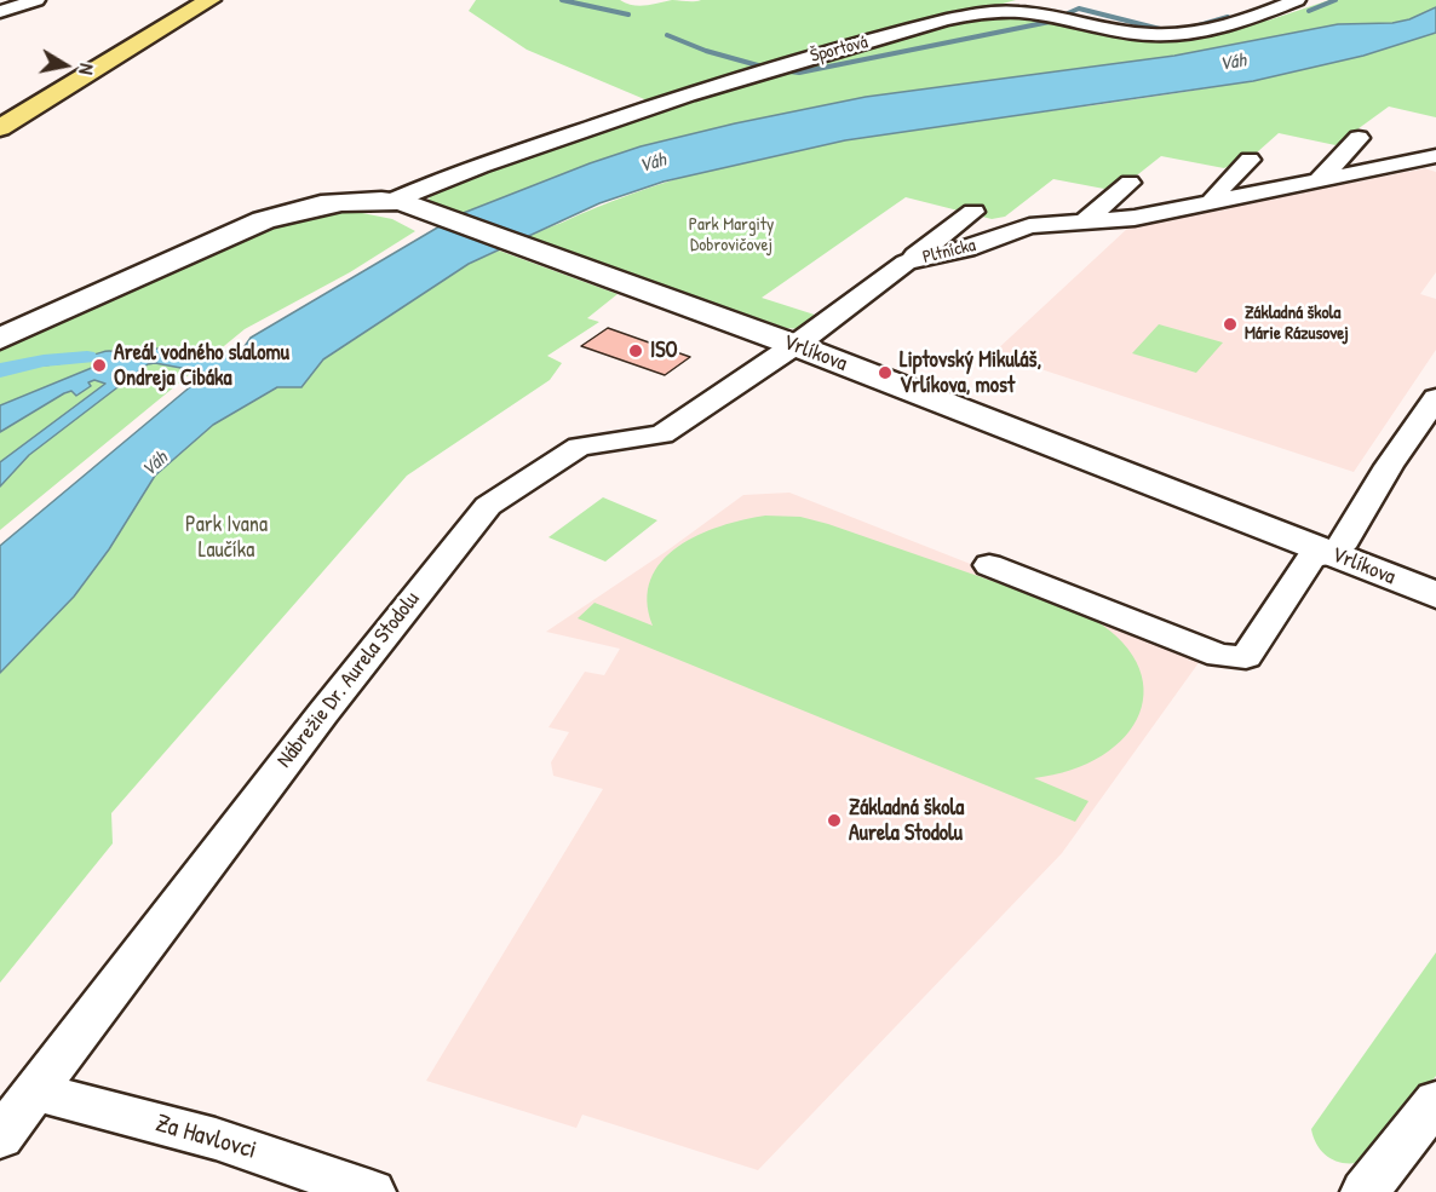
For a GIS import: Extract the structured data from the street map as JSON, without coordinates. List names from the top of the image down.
{
  "streets": {
    "street": [
      "Športová",
      "Pltnícka",
      "Vrlíkova",
      "Nábrežie Dr. Aurela Stodolu",
      "Za Havlovci"
    ]
  },
  "crossings": [
    ["Športová", "Vrlíkova"],
    ["Pltnícka", "Vrlíkova"],
    ["Pltnícka", "Nábrežie Dr. Aurela Stodolu"],
    ["Vrlíkova", "Nábrežie Dr. Aurela Stodolu"],
    ["Nábrežie Dr. Aurela Stodolu", "Za Havlovci"]
  ],
  "water": ["Váh"],
  "parks": ["Park Margity Dobrovičovej", "Park Ivana Laučíka"],
  "places": [
    "Základná škola Márie Rázusovej",
    "ISO",
    "Areál vodného slalomu Ondreja Cibáka",
    "Liptovský Mikuláš, Vrlíkova, most",
    "Základná škola Aurela Stodolu"
  ],
  "north": "right"
}
